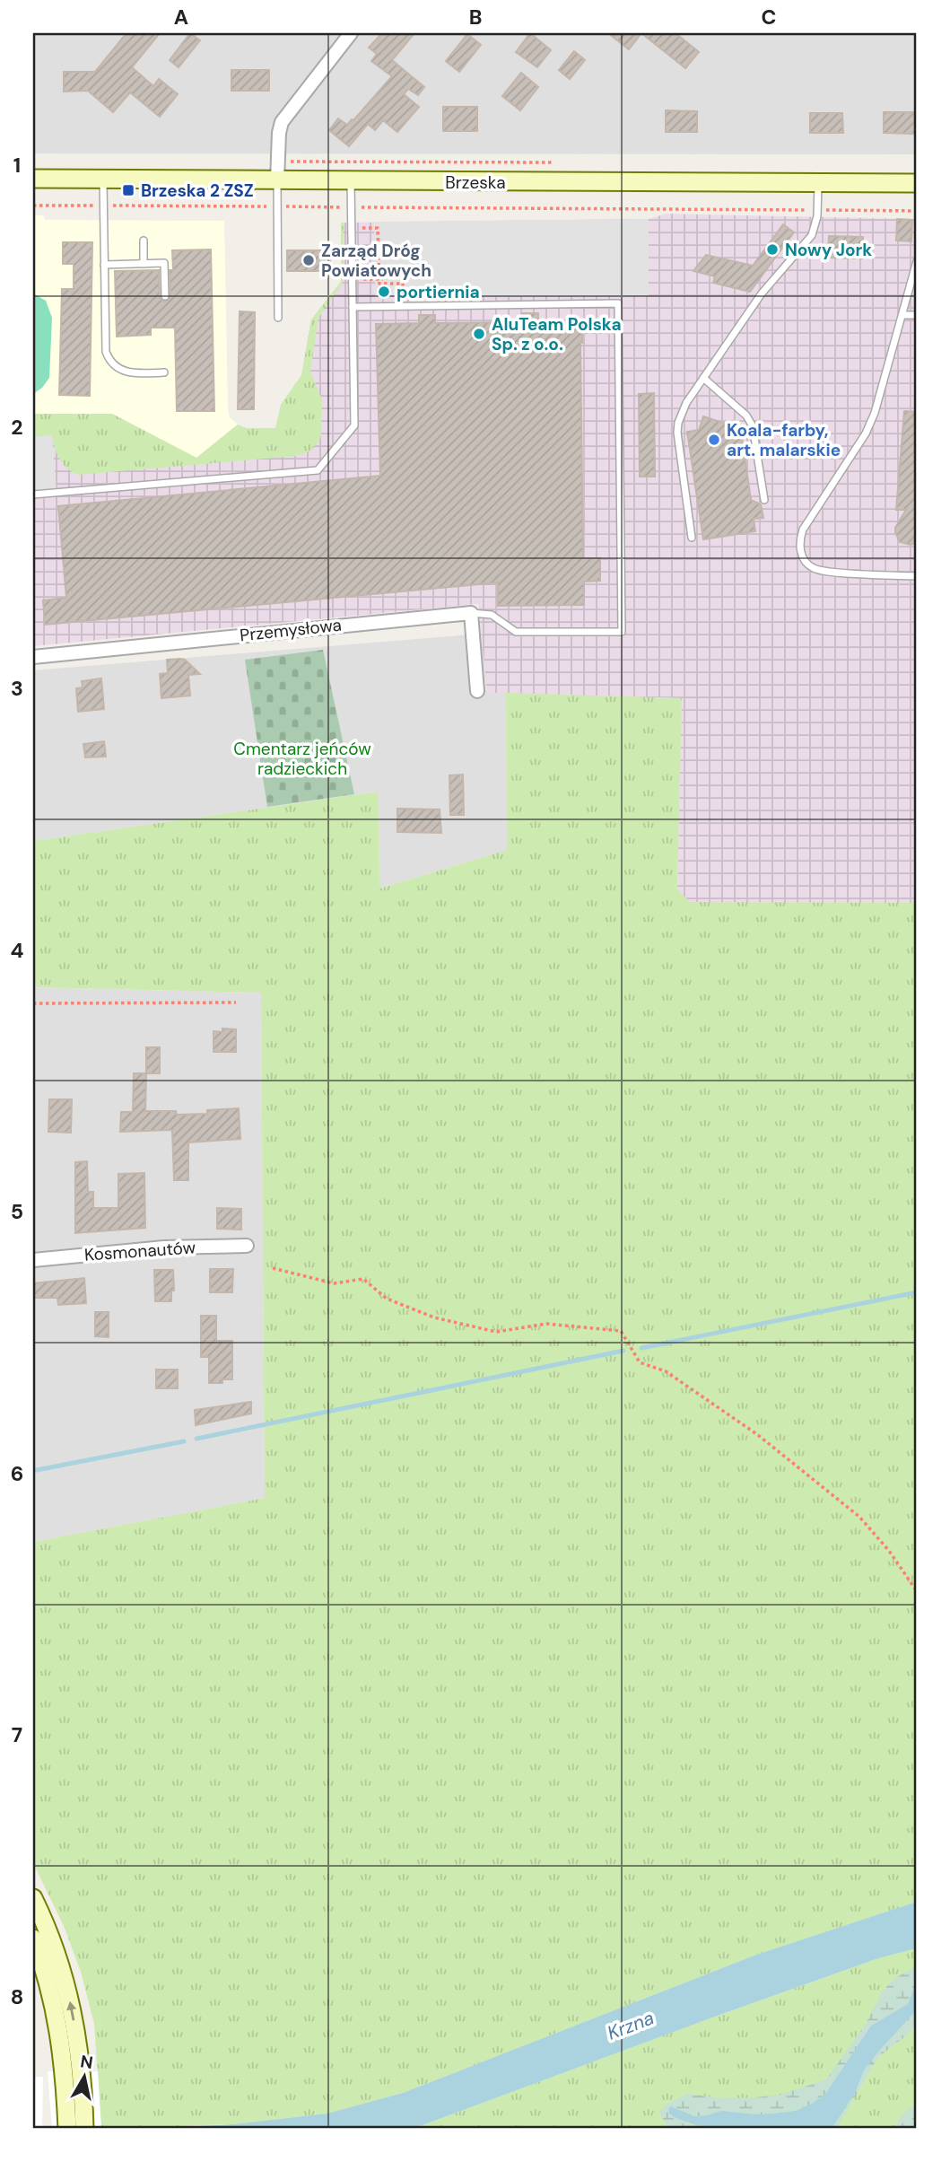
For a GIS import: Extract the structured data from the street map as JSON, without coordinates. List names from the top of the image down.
{
  "streets": {
    "street": ["Brzeska", "Przemysłowa", "Kosmonautów"]
  },
  "water": ["Krzna"],
  "parks": ["Cmentarz jeńców radzieckich"],
  "places": {
    "transit": ["Brzeska 2 ZSZ"],
    "other": [
      "Nowy Jork",
      "Zarząd Dróg Powiatowych",
      "portiernia",
      "AluTeam Polska Sp. z o.o.",
      "Koala-farby, art. malarskie"
    ]
  },
  "north": "top",
  "grid": {
    "columns": ["A", "B", "C"],
    "rows": [
      "1",
      "2",
      "3",
      "4",
      "5",
      "6",
      "7",
      "8"
    ]
  }
}
